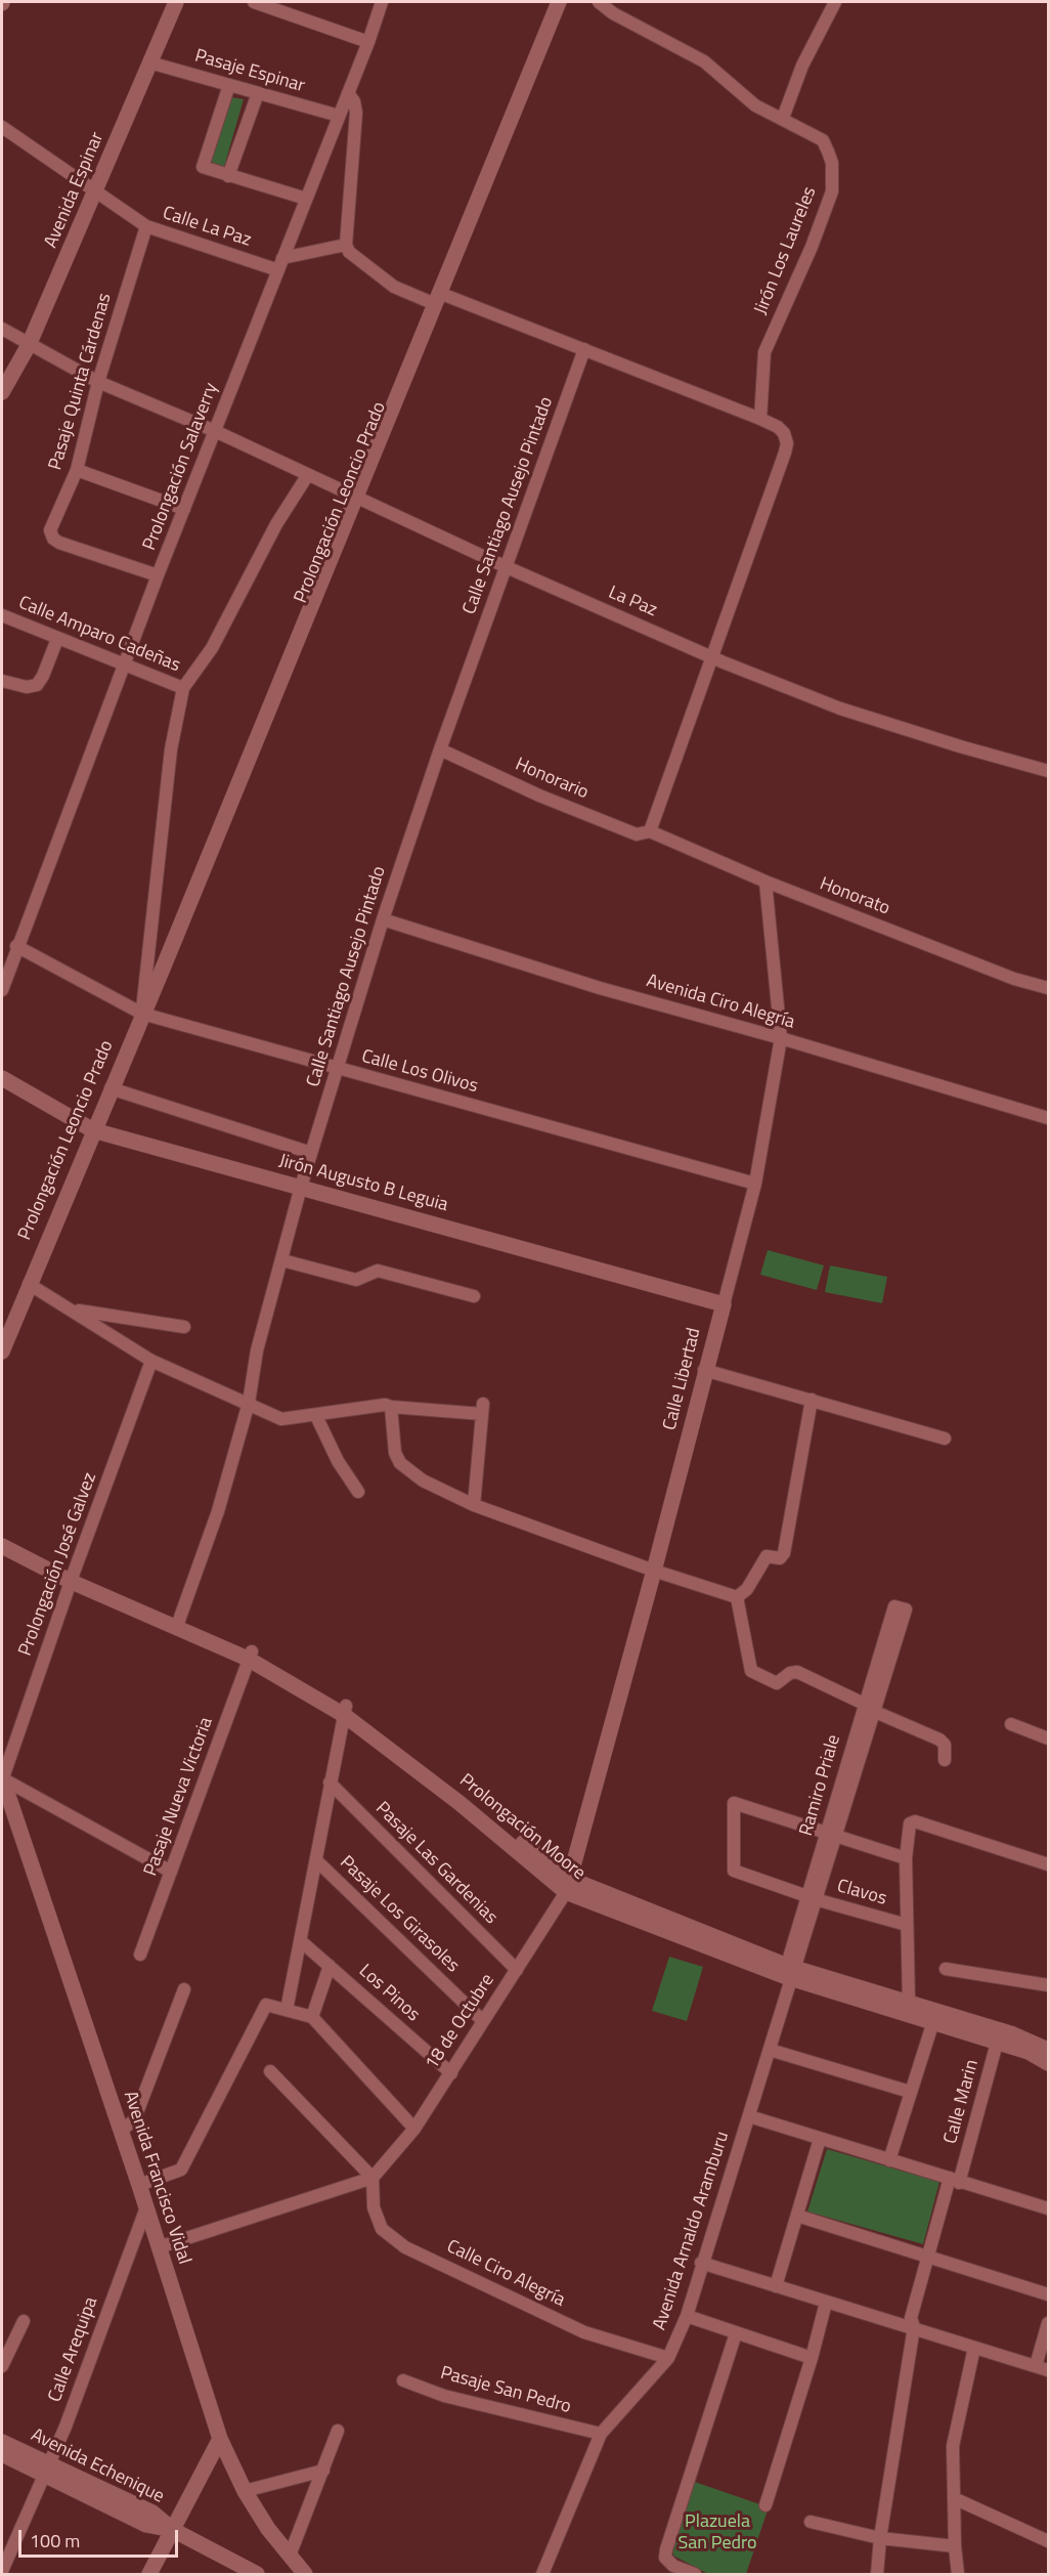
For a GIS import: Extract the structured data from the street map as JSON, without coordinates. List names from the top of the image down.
{
  "streets": {
    "street": [
      "Pasaje Espinar",
      "Avenida Espinar",
      "Calle La Paz",
      "Jirón Los Laureles",
      "Pasaje Quinta Cárdenas",
      "Prolongación Salaverry",
      "Prolongación Leoncio Prado",
      "Calle Santiago Ausejo Pintado",
      "La Paz",
      "Calle Amparo Cadeñas",
      "Honorario",
      "Honorato",
      "Avenida Ciro Alegría",
      "Calle Los Olivos",
      "Jirón Augusto B Leguia",
      "Calle Libertad",
      "Prolongación José Galvez",
      "Ramiro Priale",
      "Pasaje Nueva Victoria",
      "Prolongación Moore",
      "Pasaje Las Gardenias",
      "Clavos",
      "Pasaje Los Girasoles",
      "Los Pinos",
      "18 de Octubre",
      "Calle Marin",
      "Avenida Francisco Vidal",
      "Avenida Arnaldo Aramburu",
      "Calle Ciro Alegría",
      "Calle Arequipa",
      "Pasaje San Pedro",
      "Avenida Echenique"
    ]
  },
  "crossings": [
    ["Pasaje Espinar", "Avenida Espinar"],
    ["Pasaje Espinar", "Prolongación Salaverry"],
    ["Avenida Espinar", "Calle La Paz"],
    ["Avenida Espinar", "La Paz"],
    ["Calle La Paz", "Pasaje Quinta Cárdenas"],
    ["Calle La Paz", "Prolongación Salaverry"],
    ["Pasaje Quinta Cárdenas", "Prolongación Salaverry"],
    ["Pasaje Quinta Cárdenas", "La Paz"],
    ["Prolongación Salaverry", "La Paz"],
    ["Prolongación Salaverry", "Calle Amparo Cadeñas"],
    ["Prolongación Salaverry", "Calle Los Olivos"],
    ["Prolongación Leoncio Prado", "La Paz"],
    ["Prolongación Leoncio Prado", "Calle Amparo Cadeñas"],
    ["Prolongación Leoncio Prado", "Calle Los Olivos"],
    ["Prolongación Leoncio Prado", "Jirón Augusto B Leguia"],
    ["Calle Santiago Ausejo Pintado", "La Paz"],
    ["Calle Santiago Ausejo Pintado", "Honorario"],
    ["Calle Santiago Ausejo Pintado", "Avenida Ciro Alegría"],
    ["Calle Santiago Ausejo Pintado", "Calle Los Olivos"],
    ["Calle Santiago Ausejo Pintado", "Jirón Augusto B Leguia"],
    ["Calle Santiago Ausejo Pintado", "Prolongación Moore"],
    ["Honorario", "Honorato"],
    ["Honorato", "Calle Libertad"],
    ["Avenida Ciro Alegría", "Calle Libertad"],
    ["Calle Los Olivos", "Calle Libertad"],
    ["Jirón Augusto B Leguia", "Calle Libertad"],
    ["Calle Libertad", "Prolongación Moore"],
    ["Calle Libertad", "18 de Octubre"],
    ["Prolongación José Galvez", "Prolongación Moore"],
    ["Prolongación José Galvez", "Avenida Francisco Vidal"],
    ["Ramiro Priale", "Prolongación Moore"],
    ["Ramiro Priale", "Clavos"],
    ["Ramiro Priale", "Avenida Arnaldo Aramburu"],
    ["Pasaje Nueva Victoria", "Prolongación Moore"],
    ["Prolongación Moore", "18 de Octubre"],
    ["Prolongación Moore", "Calle Marin"],
    ["Prolongación Moore", "Avenida Arnaldo Aramburu"],
    ["Pasaje Las Gardenias", "18 de Octubre"],
    ["Pasaje Los Girasoles", "18 de Octubre"],
    ["Los Pinos", "18 de Octubre"],
    ["18 de Octubre", "Calle Ciro Alegría"],
    ["Avenida Francisco Vidal", "Calle Arequipa"],
    ["Avenida Arnaldo Aramburu", "Calle Ciro Alegría"],
    ["Avenida Arnaldo Aramburu", "Pasaje San Pedro"],
    ["Calle Arequipa", "Avenida Echenique"]
  ],
  "parks": ["Plazuela San Pedro"],
  "scale_bar": "100 m"
}
